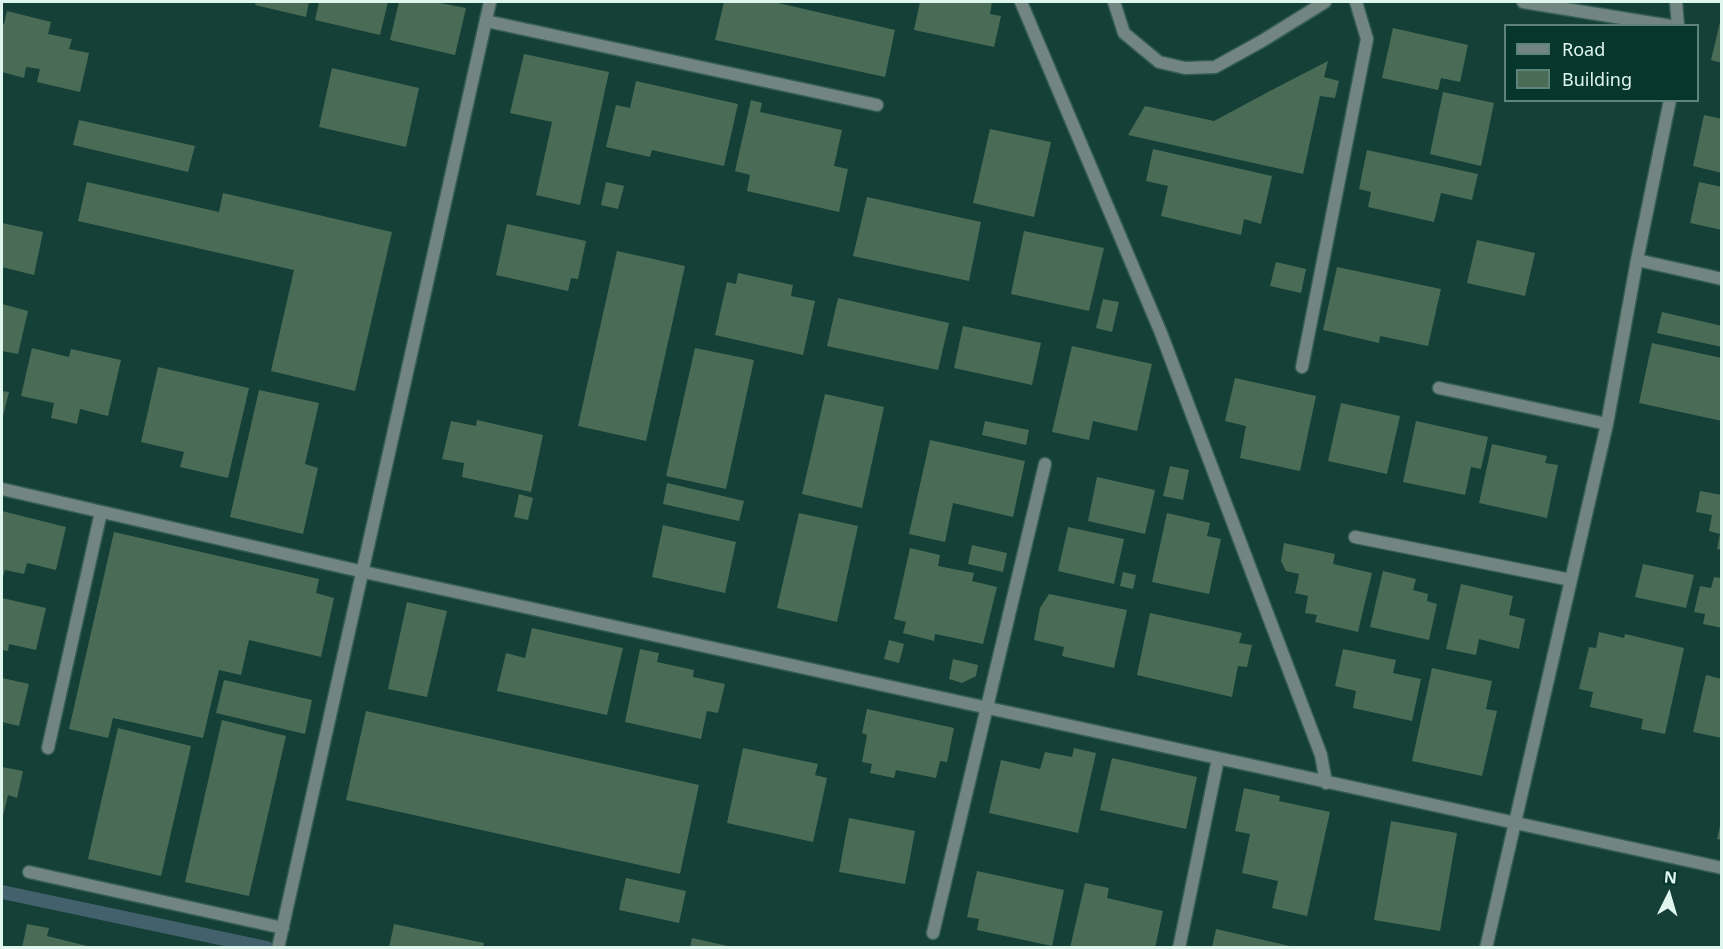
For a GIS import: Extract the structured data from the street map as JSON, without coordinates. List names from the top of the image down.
{
  "legend": ["Road", "Building"],
  "north": "top"
}
